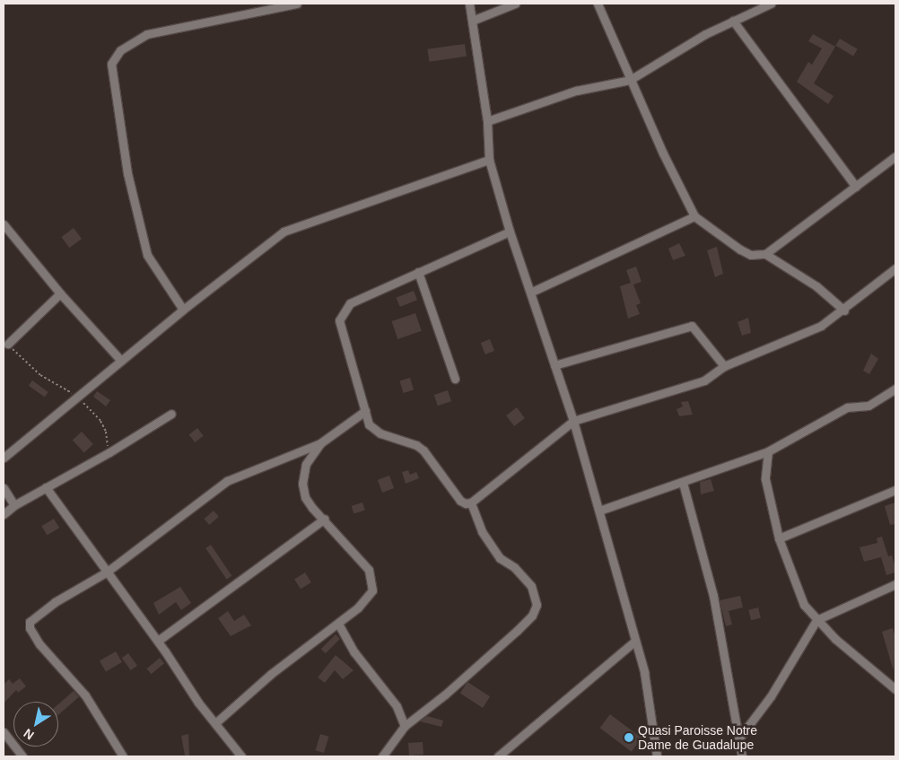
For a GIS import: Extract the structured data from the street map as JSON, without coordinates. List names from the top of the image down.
{
  "places": ["Quasi Paroisse Notre Dame de Guadalupe"],
  "north": "bottom left"
}
